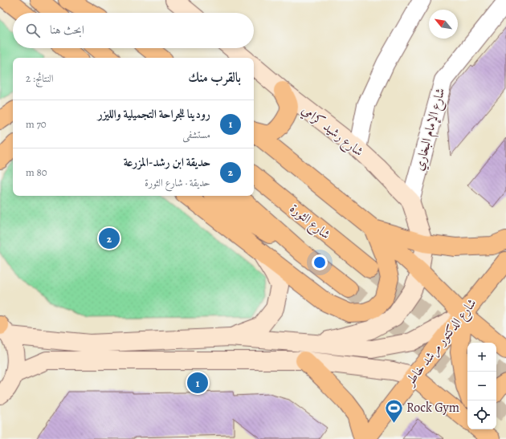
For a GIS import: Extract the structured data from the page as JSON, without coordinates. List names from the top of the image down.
{
  "streets": {
    "main road": ["شارع رشيد كرامي", "شارع الثورة", "شارع الدكتور مرشد خاطر"],
    "street": ["شارع الإمام البخاري"]
  },
  "crossings": [
    ["شارع الإمام البخاري", "شارع رشيد كرامي"]
  ],
  "places": {
    "sports": ["Rock Gym"]
  },
  "north": "top left",
  "page": {
    "search": "ابحث هنا",
    "heading": ["بالقرب منك", "النتائج: 2"],
    "list": [
      {
        "mark": "1",
        "name": "رودينا للجراحة التجميلية والليزر",
        "note": "مستشفى",
        "value": "70 m"
      },
      {
        "mark": "2",
        "name": "حديقة ابن رشد-المزرعة",
        "note": "حديقة · شارع الثورة",
        "value": "80 m"
      }
    ],
    "pins": ["2", "1"],
    "map_buttons": ["+", "−"]
  }
}
